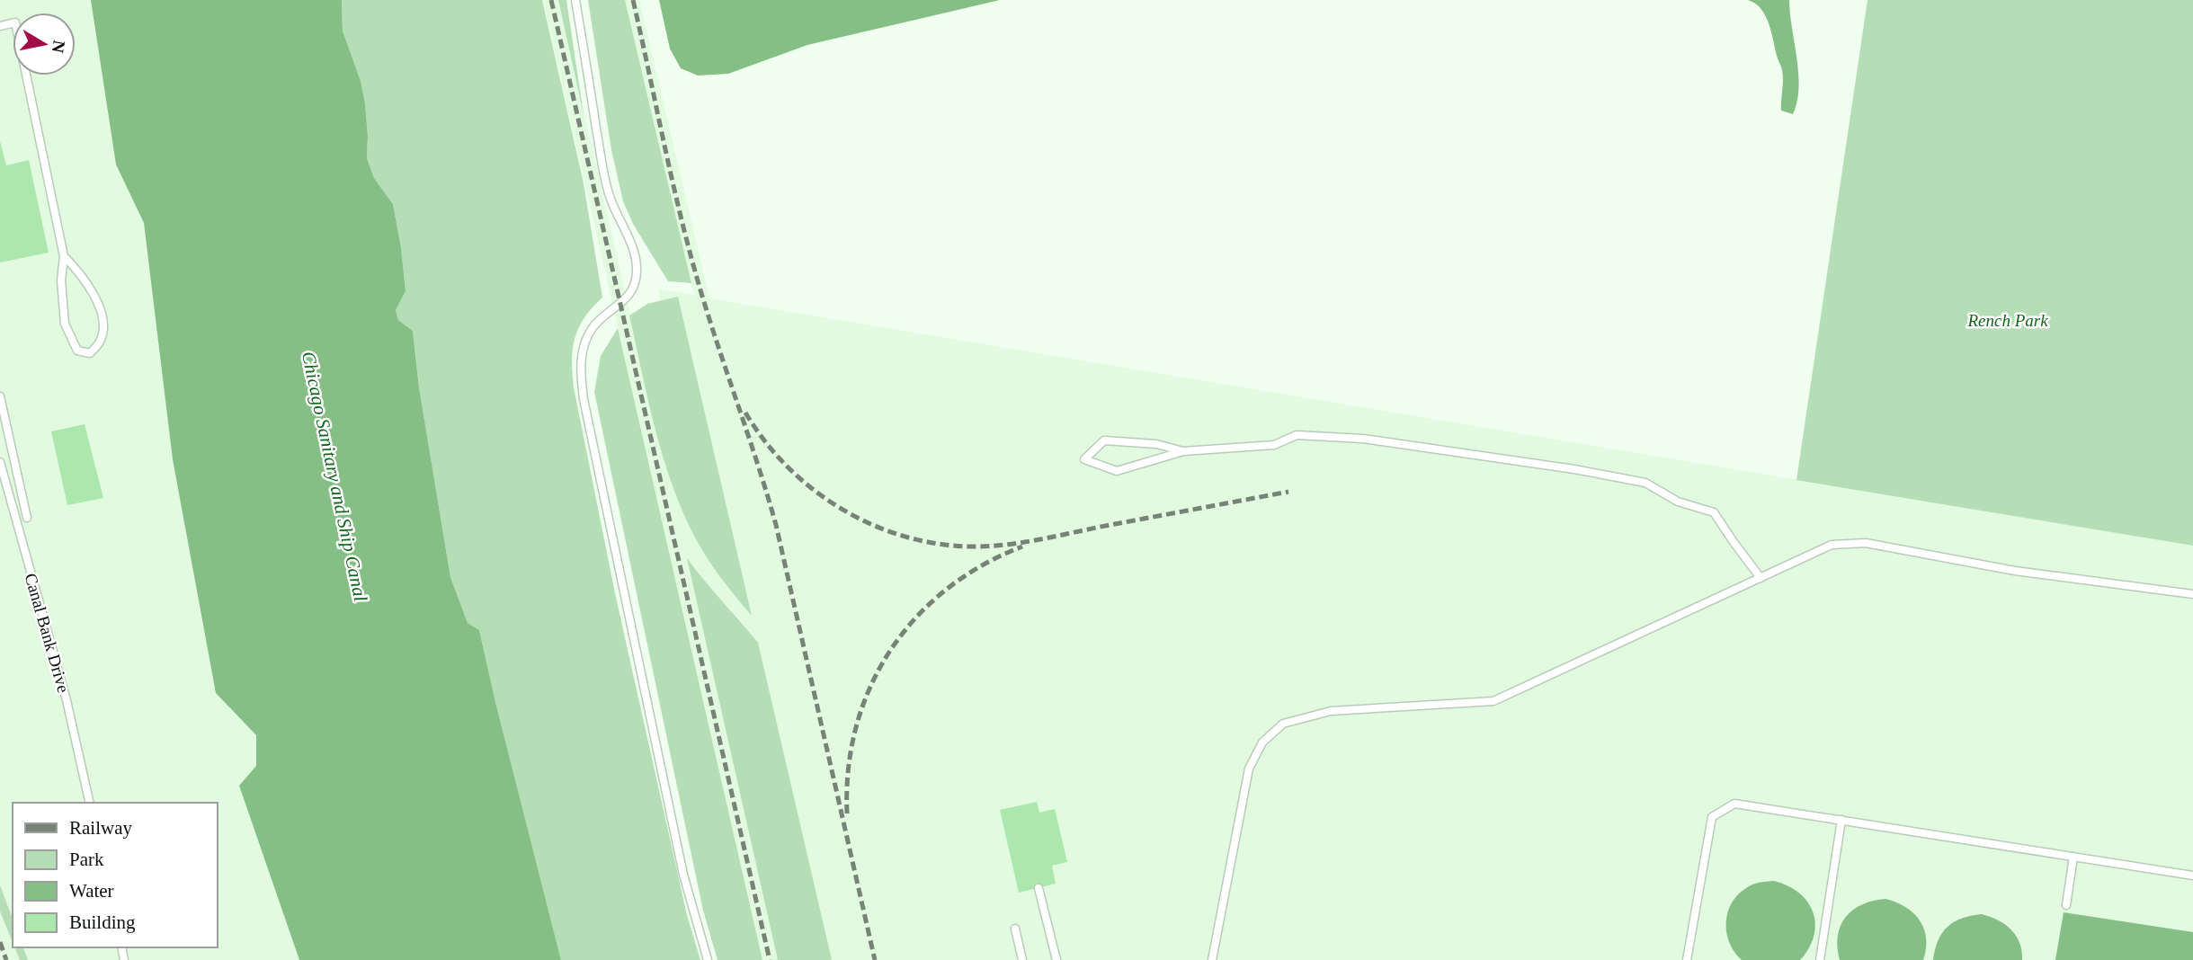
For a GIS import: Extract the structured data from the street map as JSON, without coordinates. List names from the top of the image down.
{
  "streets": {
    "lane": ["Canal Bank Drive"]
  },
  "water": ["Chicago Sanitary and Ship Canal"],
  "parks": ["Rench Park"],
  "legend": [
    "Railway",
    "Park",
    "Water",
    "Building"
  ],
  "north": "right"
}
